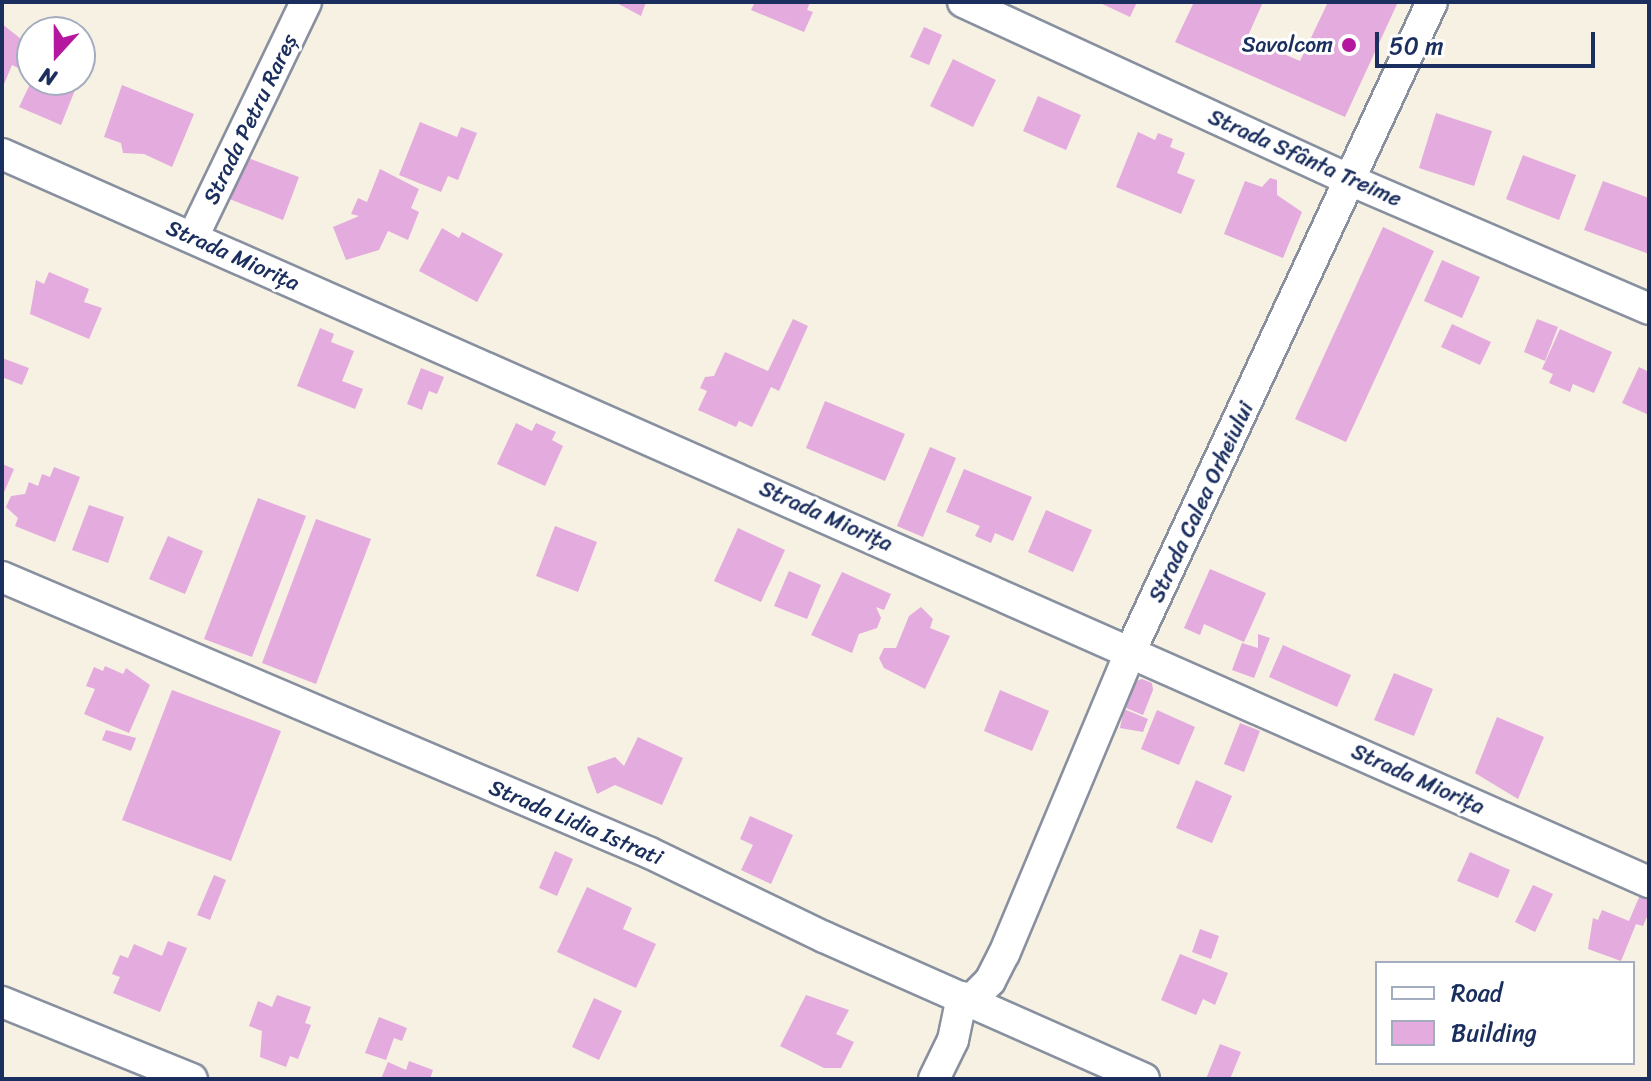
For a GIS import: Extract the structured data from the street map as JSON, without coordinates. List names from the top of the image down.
{
  "streets": {
    "street": [
      "Strada Petru Rareș",
      "Strada Sfânta Treime",
      "Strada Miorița",
      "Strada Calea Orheiului",
      "Strada Lidia Istrati"
    ]
  },
  "crossings": [
    ["Strada Petru Rareș", "Strada Miorița"],
    ["Strada Sfânta Treime", "Strada Calea Orheiului"],
    ["Strada Miorița", "Strada Calea Orheiului"],
    ["Strada Calea Orheiului", "Strada Lidia Istrati"]
  ],
  "places": ["Savolcom"],
  "legend": ["Road", "Building"],
  "scale_bar": "50 m",
  "north": "bottom"
}
